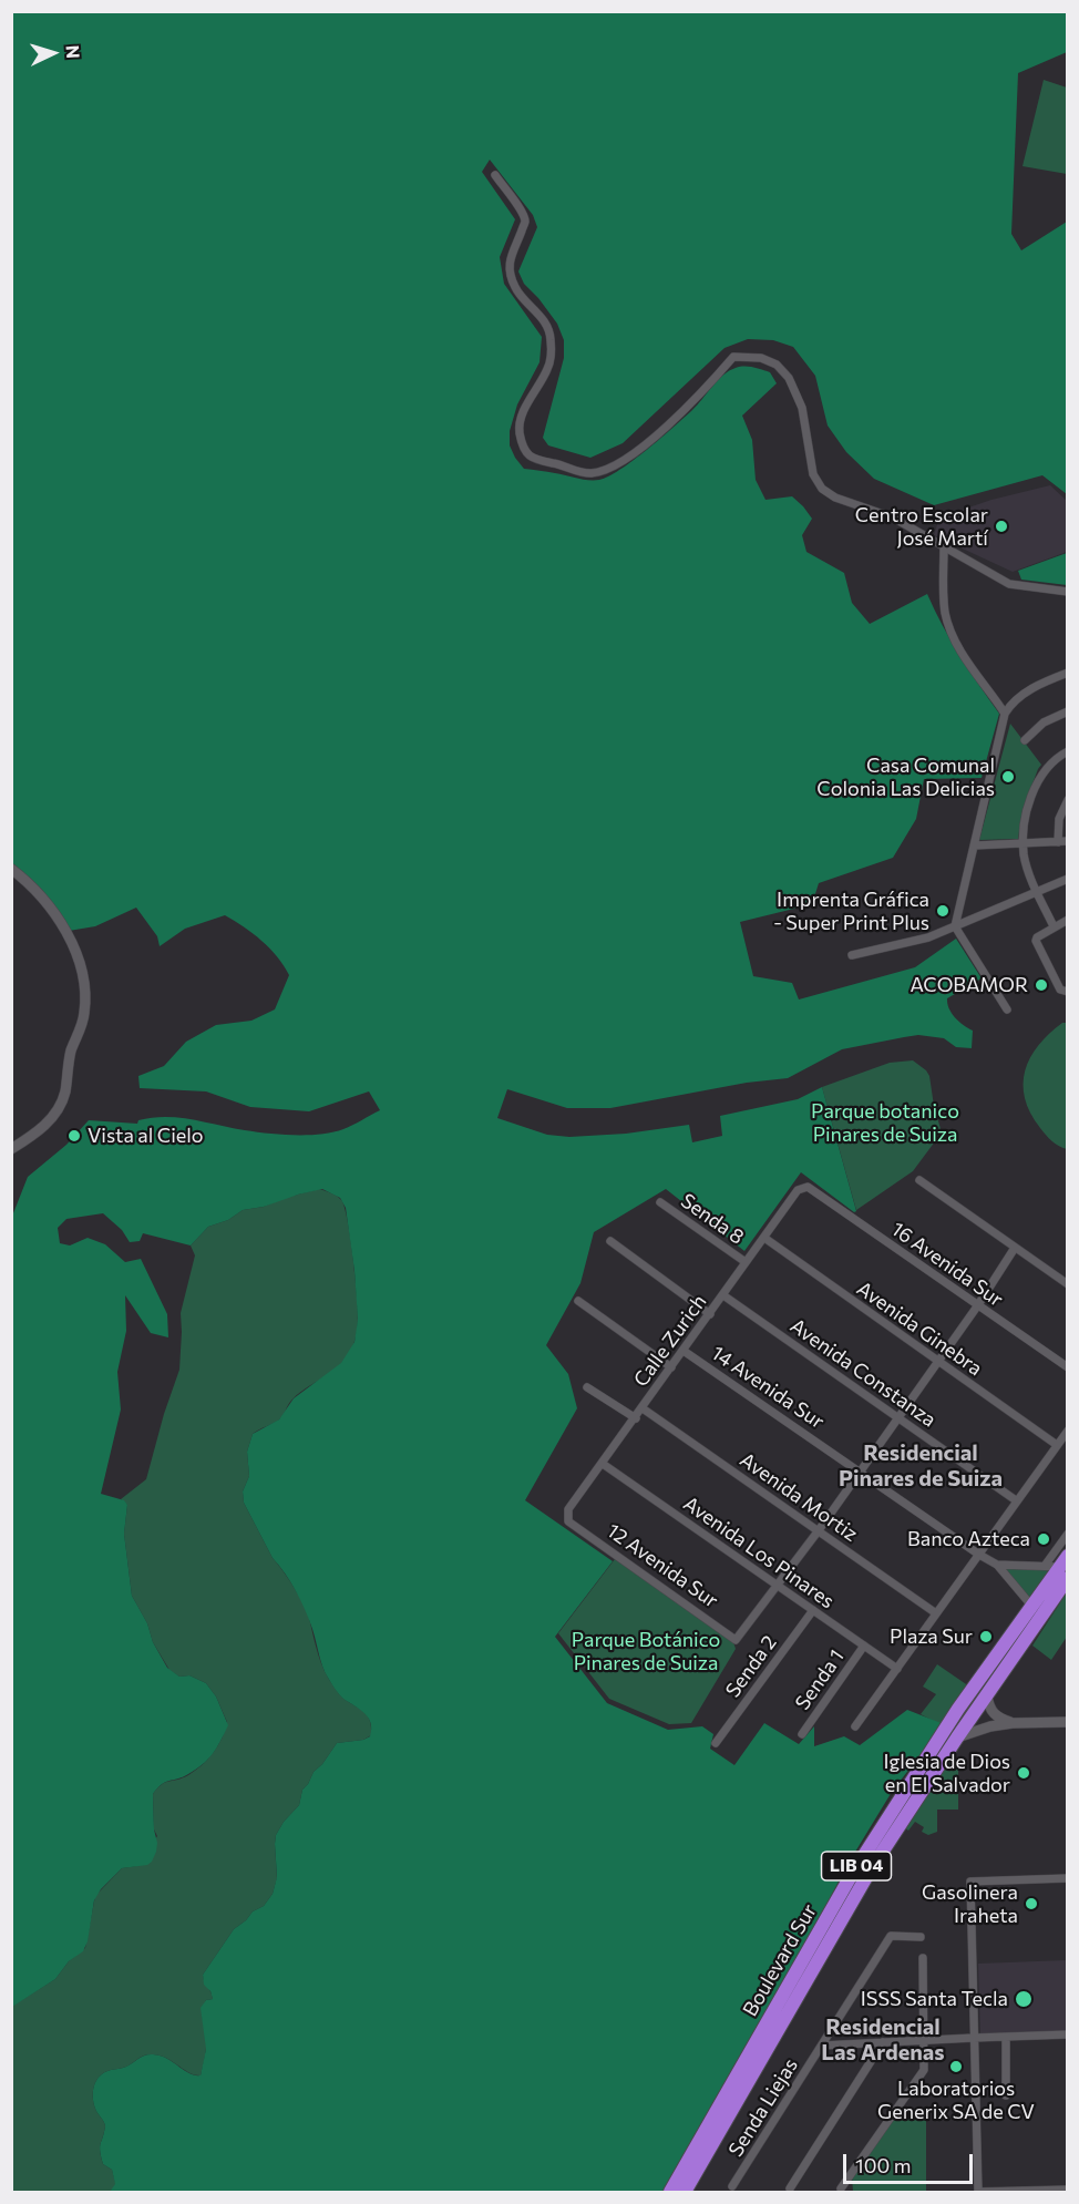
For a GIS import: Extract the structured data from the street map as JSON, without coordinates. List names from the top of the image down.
{
  "streets": {
    "highway": ["LIB 04", "Boulevard Sur"],
    "street": [
      "Senda 8",
      "16 Avenida Sur",
      "Avenida Ginebra",
      "Calle Zurich",
      "Avenida Constanza",
      "14 Avenida Sur",
      "Avenida Mortiz",
      "Avenida Los Pinares",
      "12 Avenida Sur",
      "Senda 2",
      "Senda 1",
      "Senda Liejas"
    ]
  },
  "crossings": [
    ["Senda 8", "Calle Zurich"],
    ["16 Avenida Sur", "Calle Zurich"],
    ["Avenida Ginebra", "Calle Zurich"],
    ["Calle Zurich", "Avenida Constanza"],
    ["Calle Zurich", "14 Avenida Sur"],
    ["Calle Zurich", "Avenida Mortiz"],
    ["Calle Zurich", "Avenida Los Pinares"],
    ["Calle Zurich", "12 Avenida Sur"],
    ["14 Avenida Sur", "Boulevard Sur"],
    ["Avenida Los Pinares", "12 Avenida Sur"],
    ["Avenida Los Pinares", "Senda 2"],
    ["Avenida Los Pinares", "Senda 1"]
  ],
  "districts": ["Residencial Pinares de Suiza", "Residencial Las Ardenas"],
  "parks": ["Parque botanico Pinares de Suiza", "Parque Botánico Pinares de Suiza"],
  "places": [
    "Centro Escolar José Martí",
    "Casa Comunal Colonia Las Delicias",
    "Imprenta Gráfica - Super Print Plus",
    "ACOBAMOR",
    "Vista al Cielo",
    "Banco Azteca",
    "Plaza Sur",
    "Iglesia de Dios en El Salvador",
    "Gasolinera Iraheta",
    "ISSS Santa Tecla",
    "Laboratorios Generix SA de CV"
  ],
  "scale_bar": "100 m",
  "north": "right"
}
